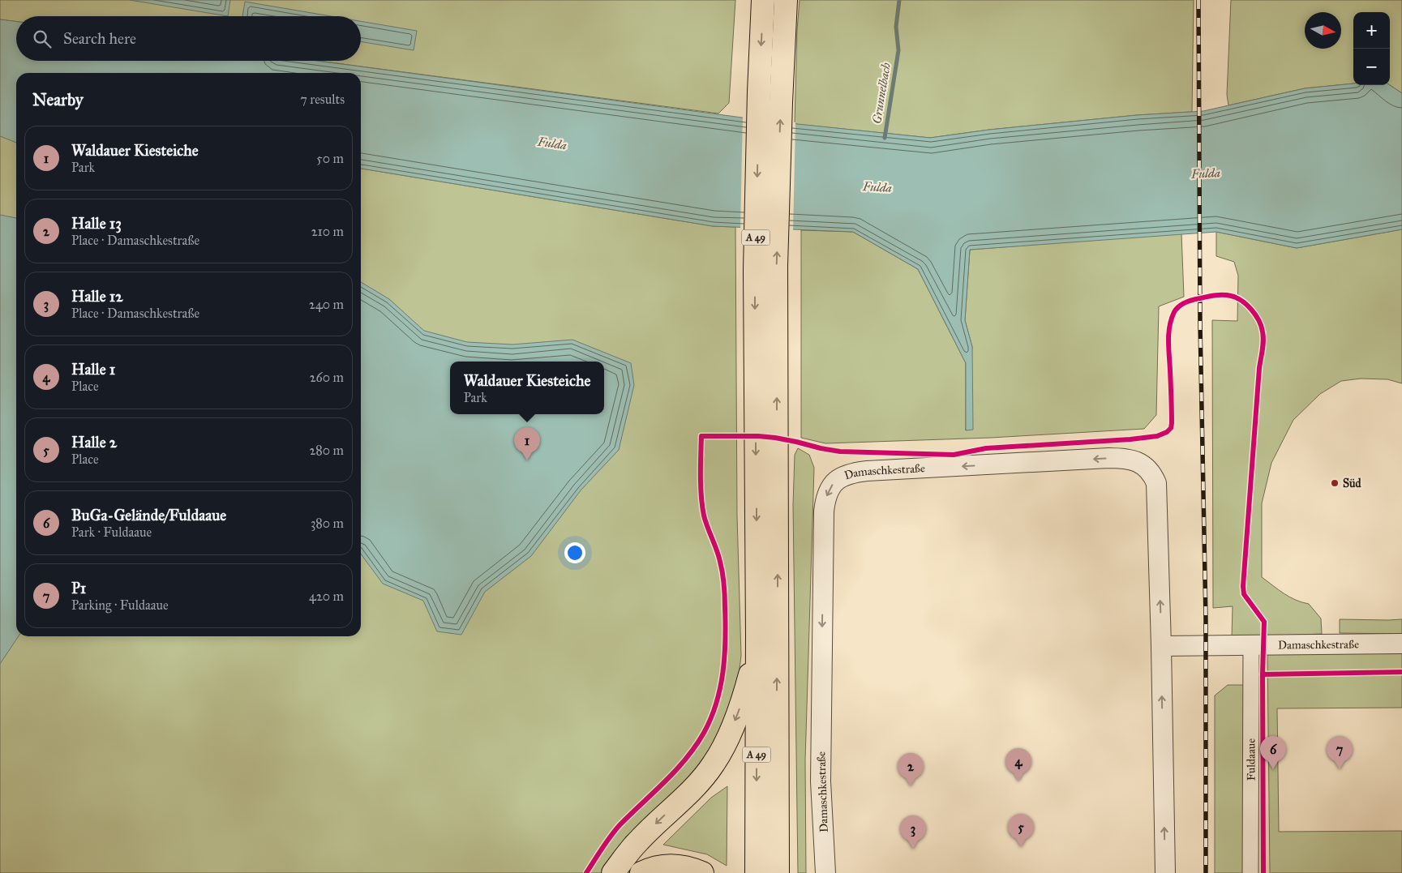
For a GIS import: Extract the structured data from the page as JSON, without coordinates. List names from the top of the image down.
{
  "streets": {
    "highway": ["A 49"],
    "street": ["Damaschkestraße", "Fuldaaue"]
  },
  "crossings": [
    ["Damaschkestraße", "Fuldaaue"]
  ],
  "water": ["Grunnelbach", "Fulda"],
  "places": ["Süd"],
  "north": "right",
  "page": {
    "map_buttons": ["+", "−"],
    "search": "Search here",
    "heading": ["Nearby", "7 results"],
    "list": [
      {
        "mark": "1",
        "name": "Waldauer Kiesteiche",
        "note": "Park",
        "value": "50 m"
      },
      {
        "mark": "2",
        "name": "Halle 13",
        "note": "Place · Damaschkestraße",
        "value": "210 m"
      },
      {
        "mark": "3",
        "name": "Halle 12",
        "note": "Place · Damaschkestraße",
        "value": "240 m"
      },
      {
        "mark": "4",
        "name": "Halle 1",
        "note": "Place",
        "value": "260 m"
      },
      {
        "mark": "5",
        "name": "Halle 2",
        "note": "Place",
        "value": "280 m"
      },
      {
        "mark": "6",
        "name": "BuGa-Gelände/Fuldaaue",
        "note": "Park · Fuldaaue",
        "value": "380 m"
      },
      {
        "mark": "7",
        "name": "P1",
        "note": "Parking · Fuldaaue",
        "value": "420 m"
      }
    ],
    "popup": ["Waldauer Kiesteiche", "Park"],
    "pins": [
      "1",
      "6",
      "7",
      "4",
      "2",
      "5",
      "3"
    ]
  }
}
